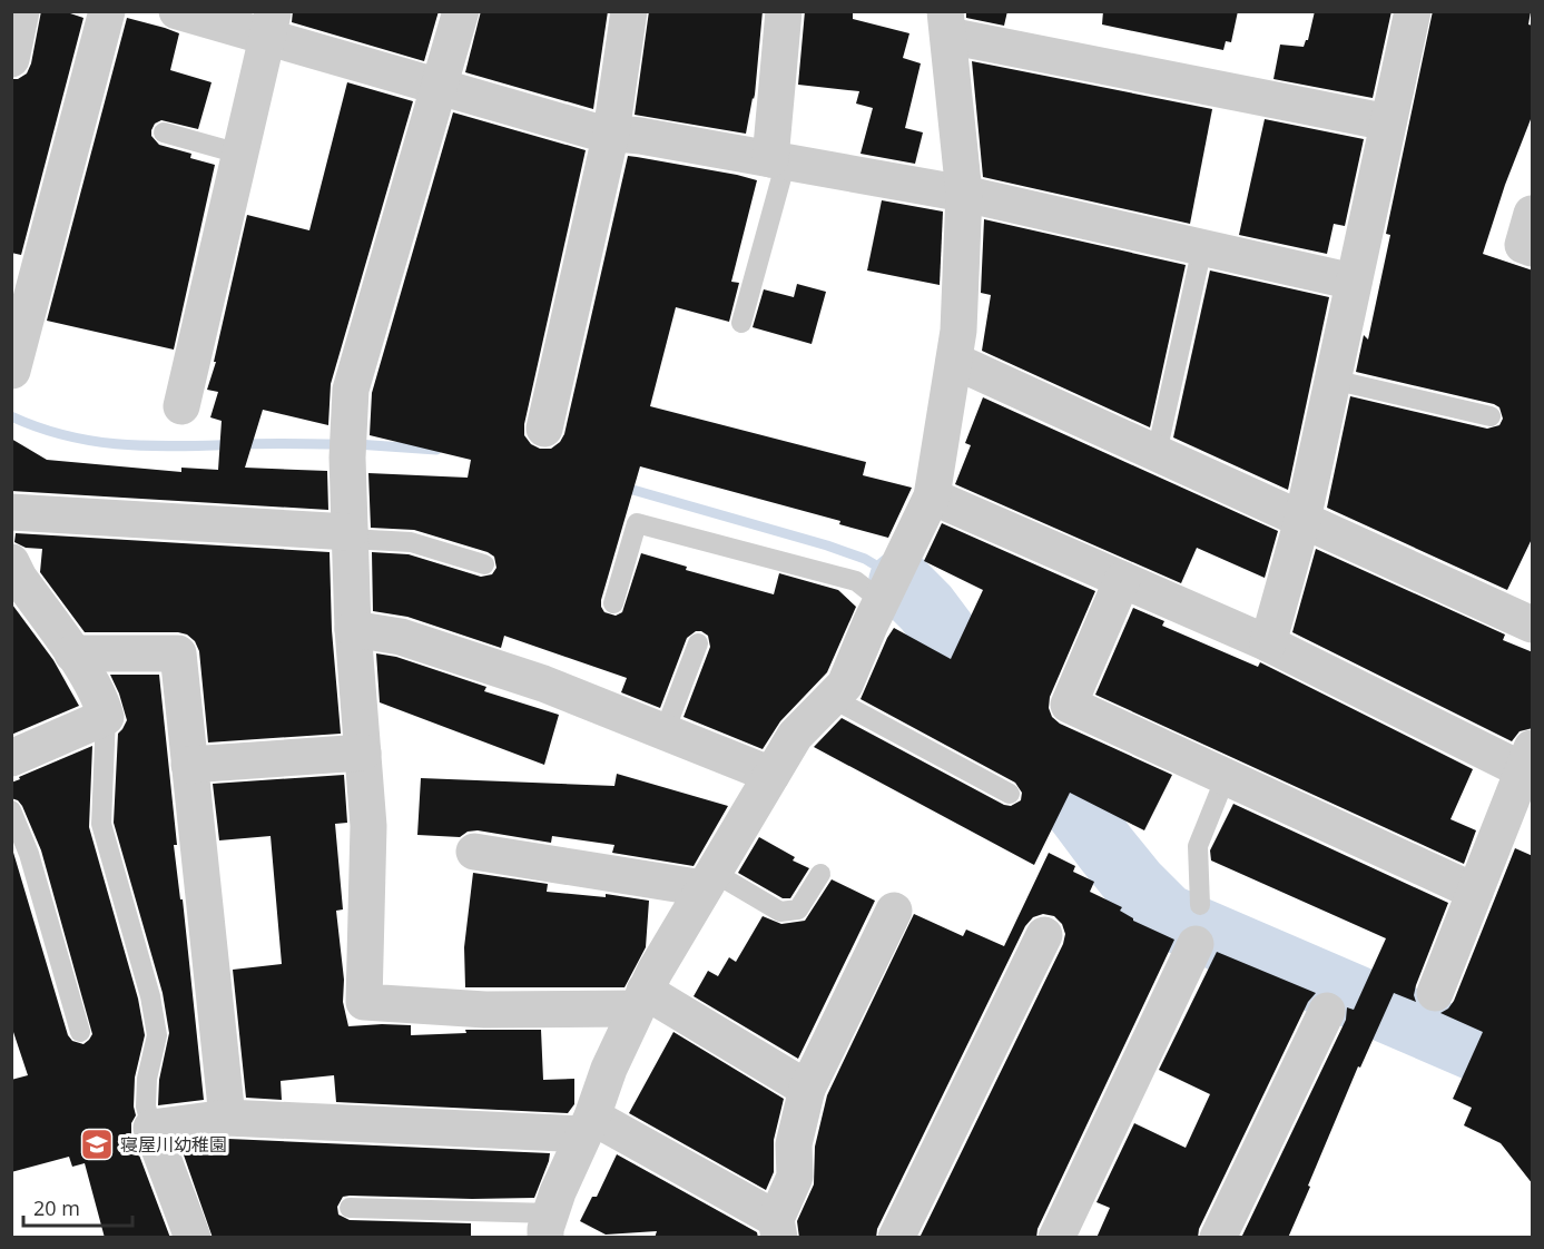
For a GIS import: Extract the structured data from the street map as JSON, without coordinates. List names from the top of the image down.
{
  "places": {
    "school or university": ["寝屋川幼稚園"]
  },
  "scale_bar": "20 m"
}
